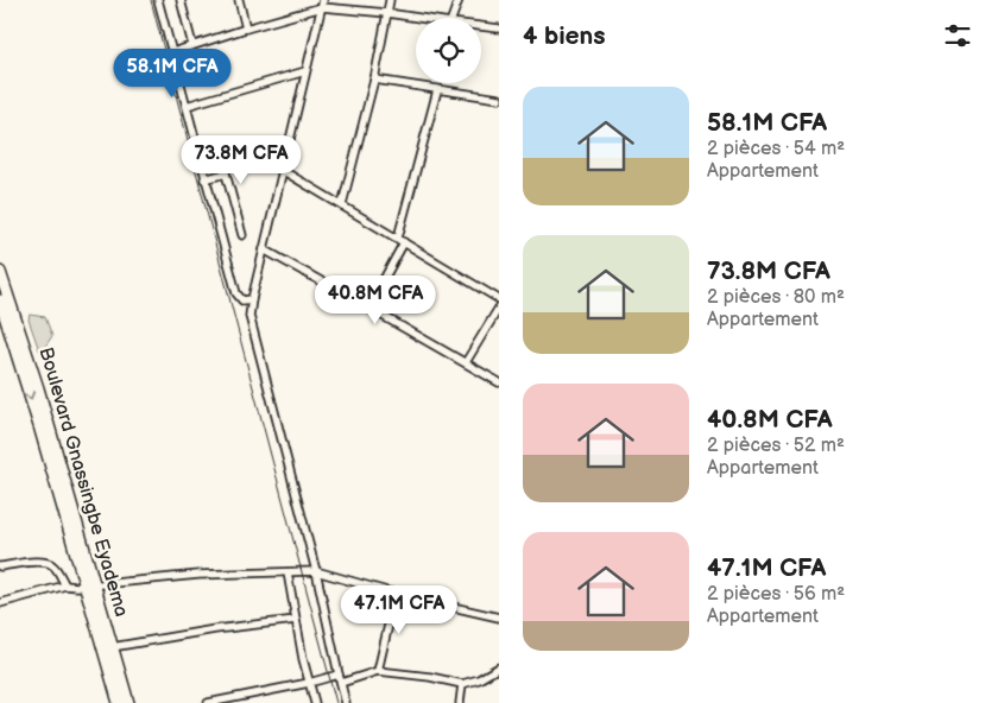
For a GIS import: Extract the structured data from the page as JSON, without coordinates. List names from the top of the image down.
{
  "streets": {
    "highway": ["Boulevard Gnassingbe Eyadema"]
  },
  "page": {
    "heading": "4 biens",
    "price": [
      "58.1M CFA",
      "73.8M CFA",
      "40.8M CFA",
      "47.1M CFA"
    ],
    "list": [
      {
        "name": "58.1M CFA",
        "note": "2 pièces · 54 m² · Appartement"
      },
      {
        "name": "73.8M CFA",
        "note": "2 pièces · 80 m² · Appartement"
      },
      {
        "name": "40.8M CFA",
        "note": "2 pièces · 52 m² · Appartement"
      },
      {
        "name": "47.1M CFA",
        "note": "2 pièces · 56 m² · Appartement"
      }
    ]
  }
}
